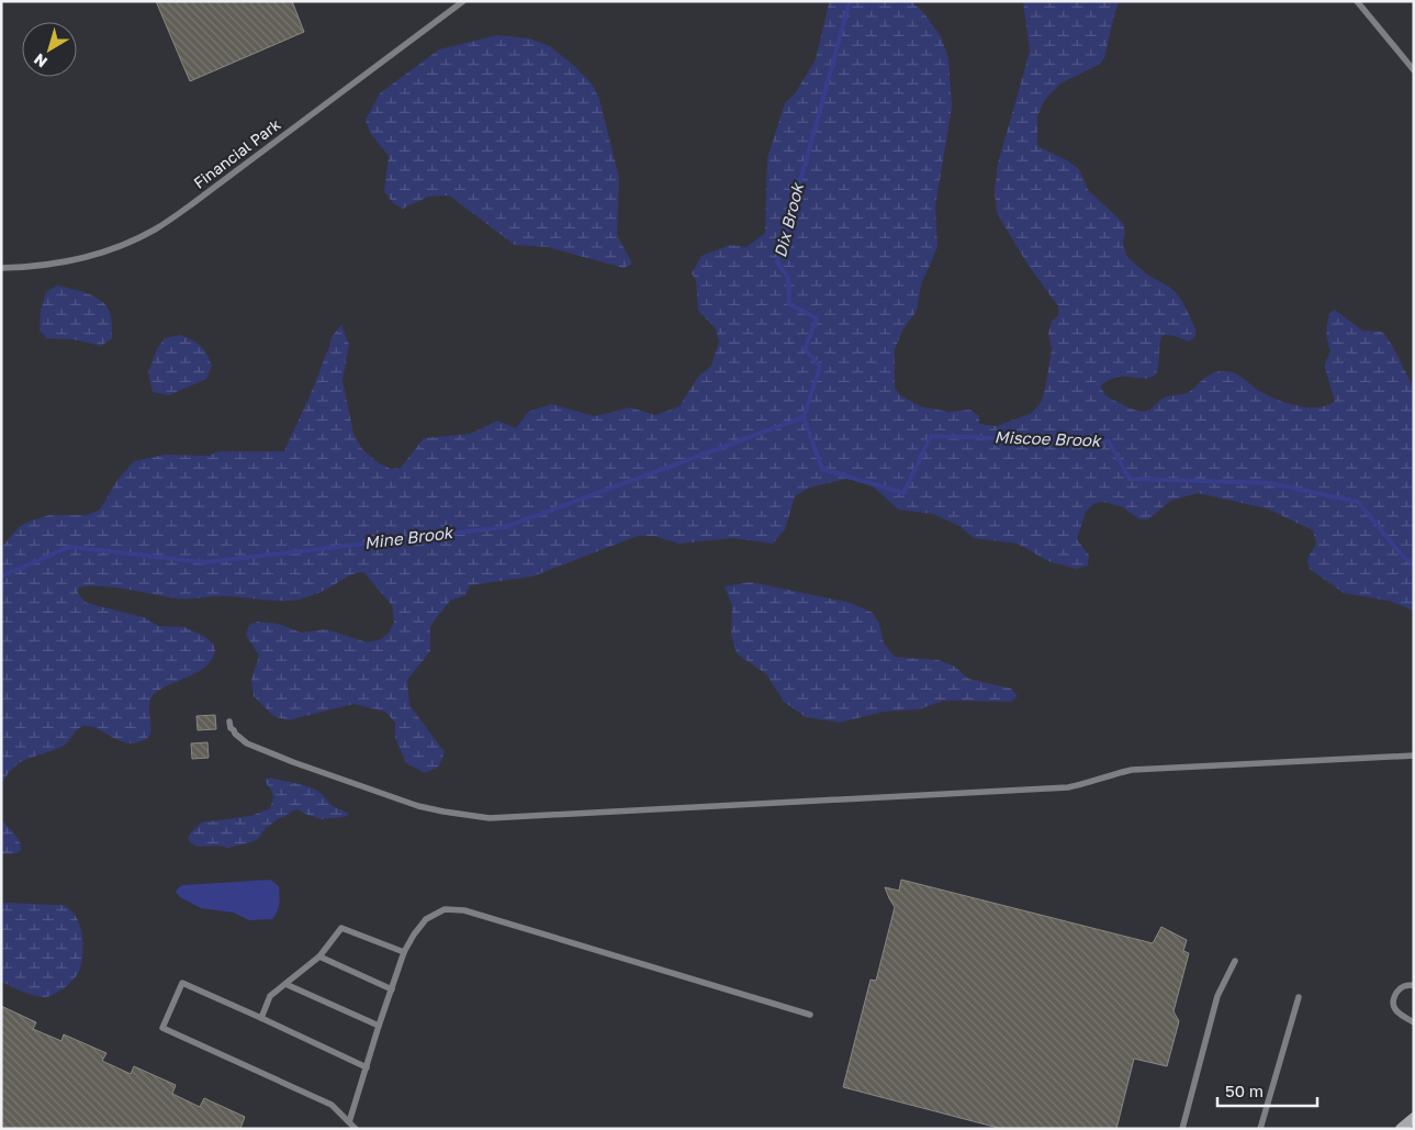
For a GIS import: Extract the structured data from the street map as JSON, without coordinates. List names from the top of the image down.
{
  "streets": {
    "lane": ["Financial Park"]
  },
  "water": ["Dix Brook", "Miscoe Brook", "Mine Brook"],
  "scale_bar": "50 m",
  "north": "bottom left"
}
